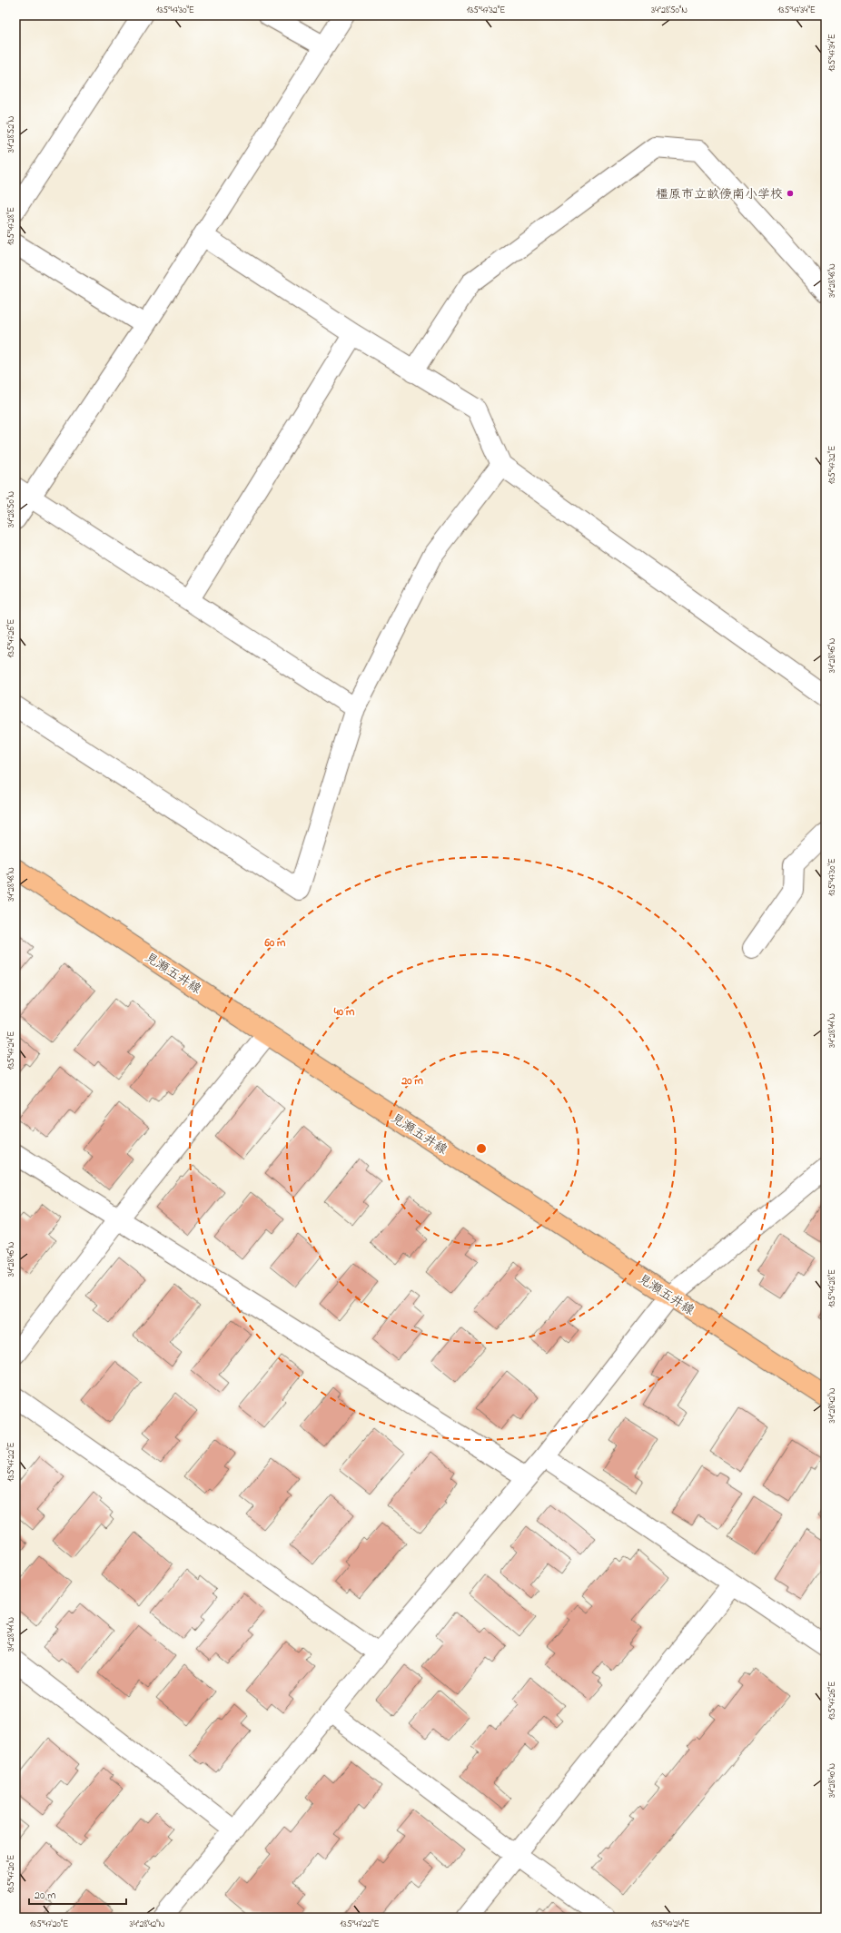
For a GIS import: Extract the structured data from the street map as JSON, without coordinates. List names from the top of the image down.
{
  "streets": {
    "main road": ["見瀬五井線"]
  },
  "places": ["橿原市立畝傍南小学校"],
  "scale_bar": "20 m",
  "coordinates": [
    "135°47'30\"E",
    "135°47'32\"E",
    "34°28'50\"N",
    "135°47'34\"E",
    "34°28'52\"N",
    "135°47'28\"E",
    "34°28'48\"N",
    "135°47'26\"E",
    "34°28'46\"N",
    "34°28'44\"N",
    "135°47'24\"E",
    "34°28'42\"N",
    "135°47'22\"E",
    "34°28'40\"N",
    "135°47'20\"E"
  ],
  "rings": ["60 m", "40 m", "20 m"]
}
